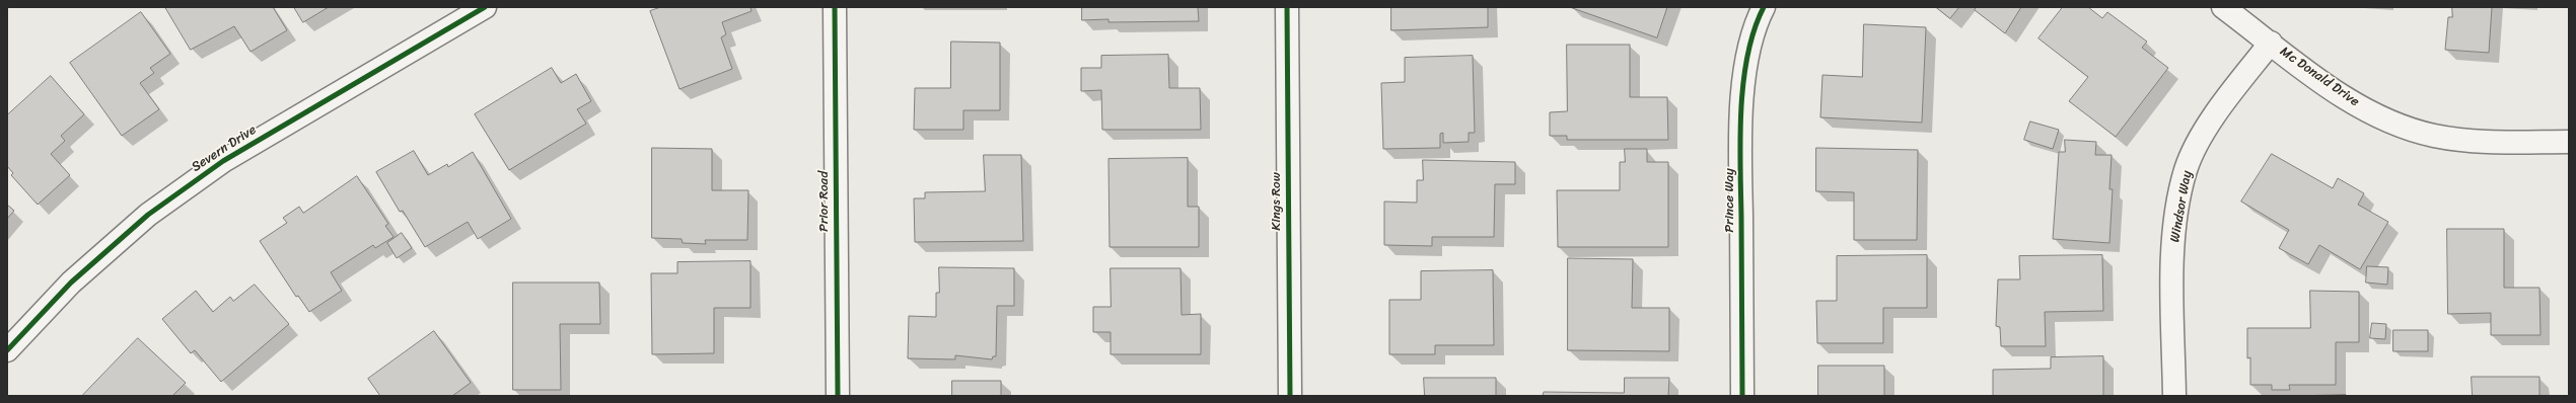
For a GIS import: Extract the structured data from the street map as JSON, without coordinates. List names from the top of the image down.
{
  "streets": {
    "street": [
      "Mc Donald Drive",
      "Severn Drive",
      "Prince Way",
      "Prior Road",
      "Kings Row",
      "Windsor Way"
    ]
  },
  "crossings": [
    ["Mc Donald Drive", "Windsor Way"]
  ]
}
